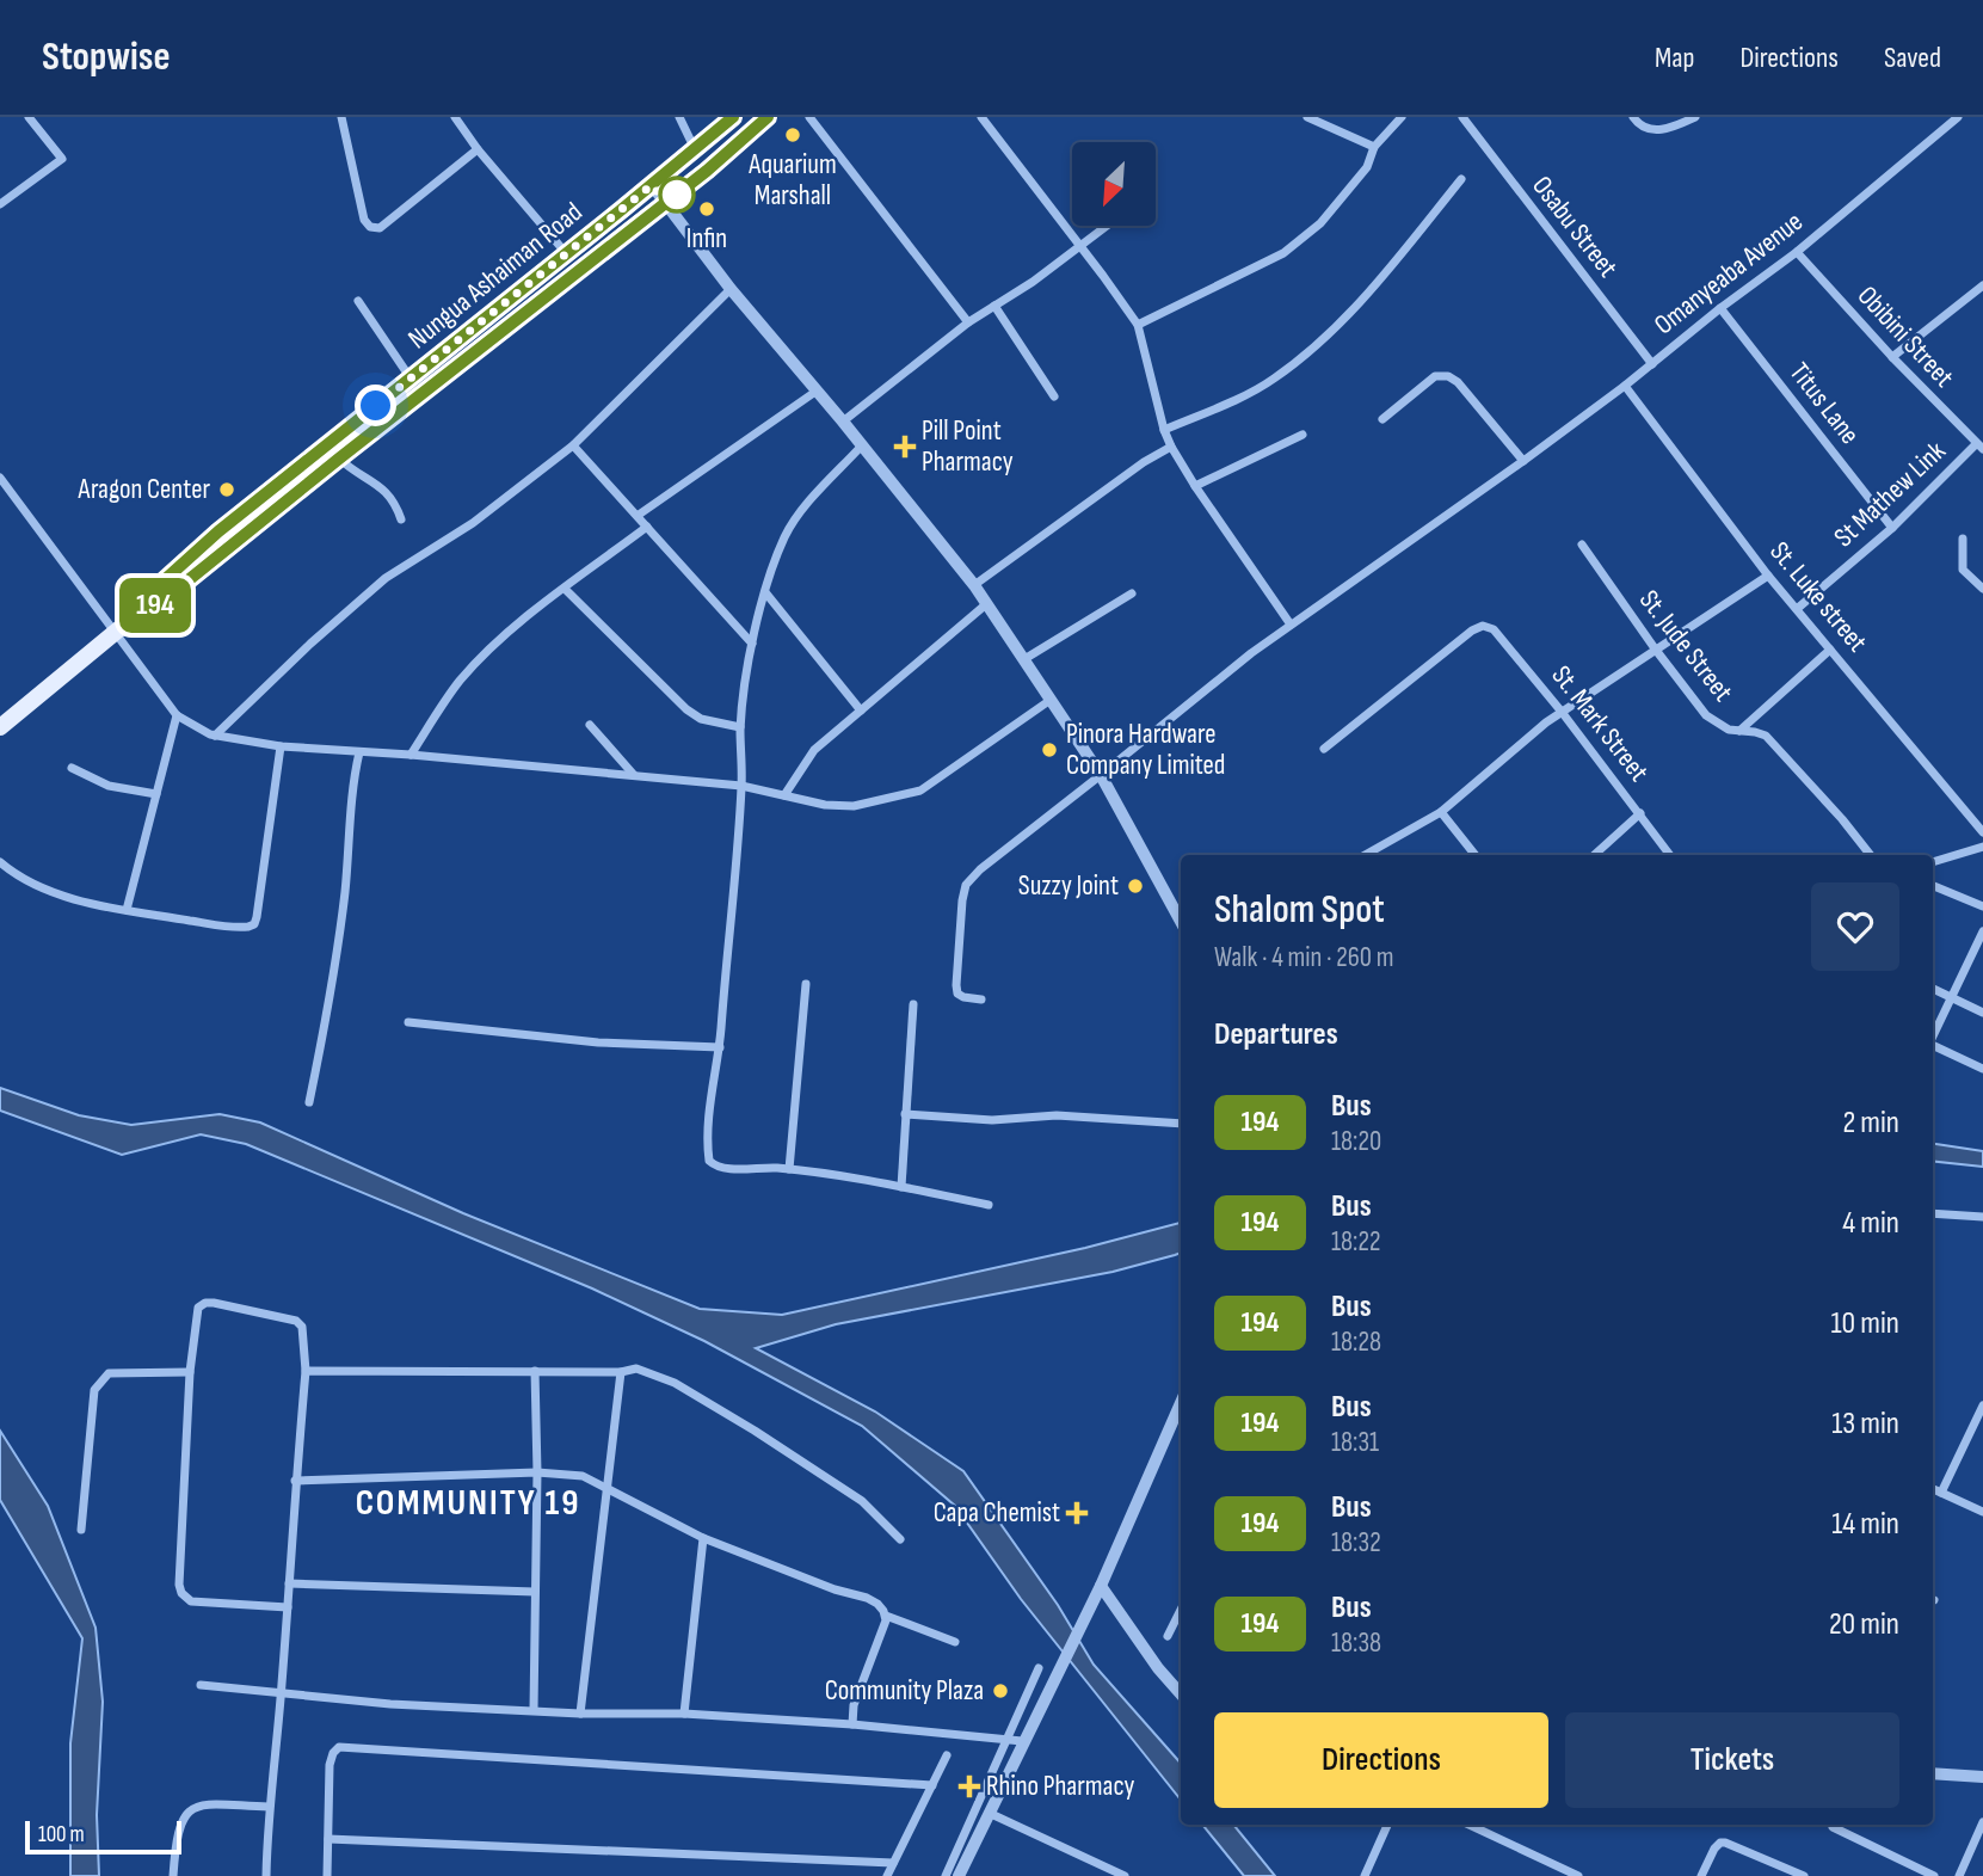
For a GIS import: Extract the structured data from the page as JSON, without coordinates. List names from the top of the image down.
{
  "streets": {
    "main road": ["Nungua Ashaiman Road"],
    "street": [
      "Osabu Street",
      "Omanyeaba Avenue",
      "Obibini Street",
      "Titus Lane",
      "St Mathew Link",
      "St. Luke street",
      "St. Jude Street",
      "St. Mark Street"
    ]
  },
  "crossings": [
    ["Osabu Street", "Omanyeaba Avenue"],
    ["Omanyeaba Avenue", "Obibini Street"],
    ["Omanyeaba Avenue", "Titus Lane"],
    ["Omanyeaba Avenue", "St. Luke street"],
    ["Obibini Street", "St Mathew Link"],
    ["Titus Lane", "St Mathew Link"],
    ["St Mathew Link", "St. Luke street"]
  ],
  "districts": ["COMMUNITY 19"],
  "places": {
    "other": [
      "Aquarium Marshall",
      "Infin",
      "Aragon Center",
      "Pinora Hardware Company Limited",
      "Suzzy Joint",
      "Community Plaza"
    ],
    "health": ["Pill Point Pharmacy", "Capa Chemist", "Rhino Pharmacy"]
  },
  "lines": ["bus line 194"],
  "scale_bar": "100 m",
  "north": "bottom left",
  "page": {
    "header": "Stopwise",
    "nav": ["Map", "Directions", "Saved"],
    "on_map": "194",
    "heading": [
      ["Shalom Spot", "Walk · 4 min · 260 m"],
      "Departures"
    ],
    "list": [
      {
        "mark": "194",
        "name": "Bus",
        "note": "18:20",
        "value": "2 min"
      },
      {
        "mark": "194",
        "name": "Bus",
        "note": "18:22",
        "value": "4 min"
      },
      {
        "mark": "194",
        "name": "Bus",
        "note": "18:28",
        "value": "10 min"
      },
      {
        "mark": "194",
        "name": "Bus",
        "note": "18:31",
        "value": "13 min"
      },
      {
        "mark": "194",
        "name": "Bus",
        "note": "18:32",
        "value": "14 min"
      },
      {
        "mark": "194",
        "name": "Bus",
        "note": "18:38",
        "value": "20 min"
      }
    ],
    "buttons": ["Directions", "Tickets"],
    "scale": "100 m"
  }
}
